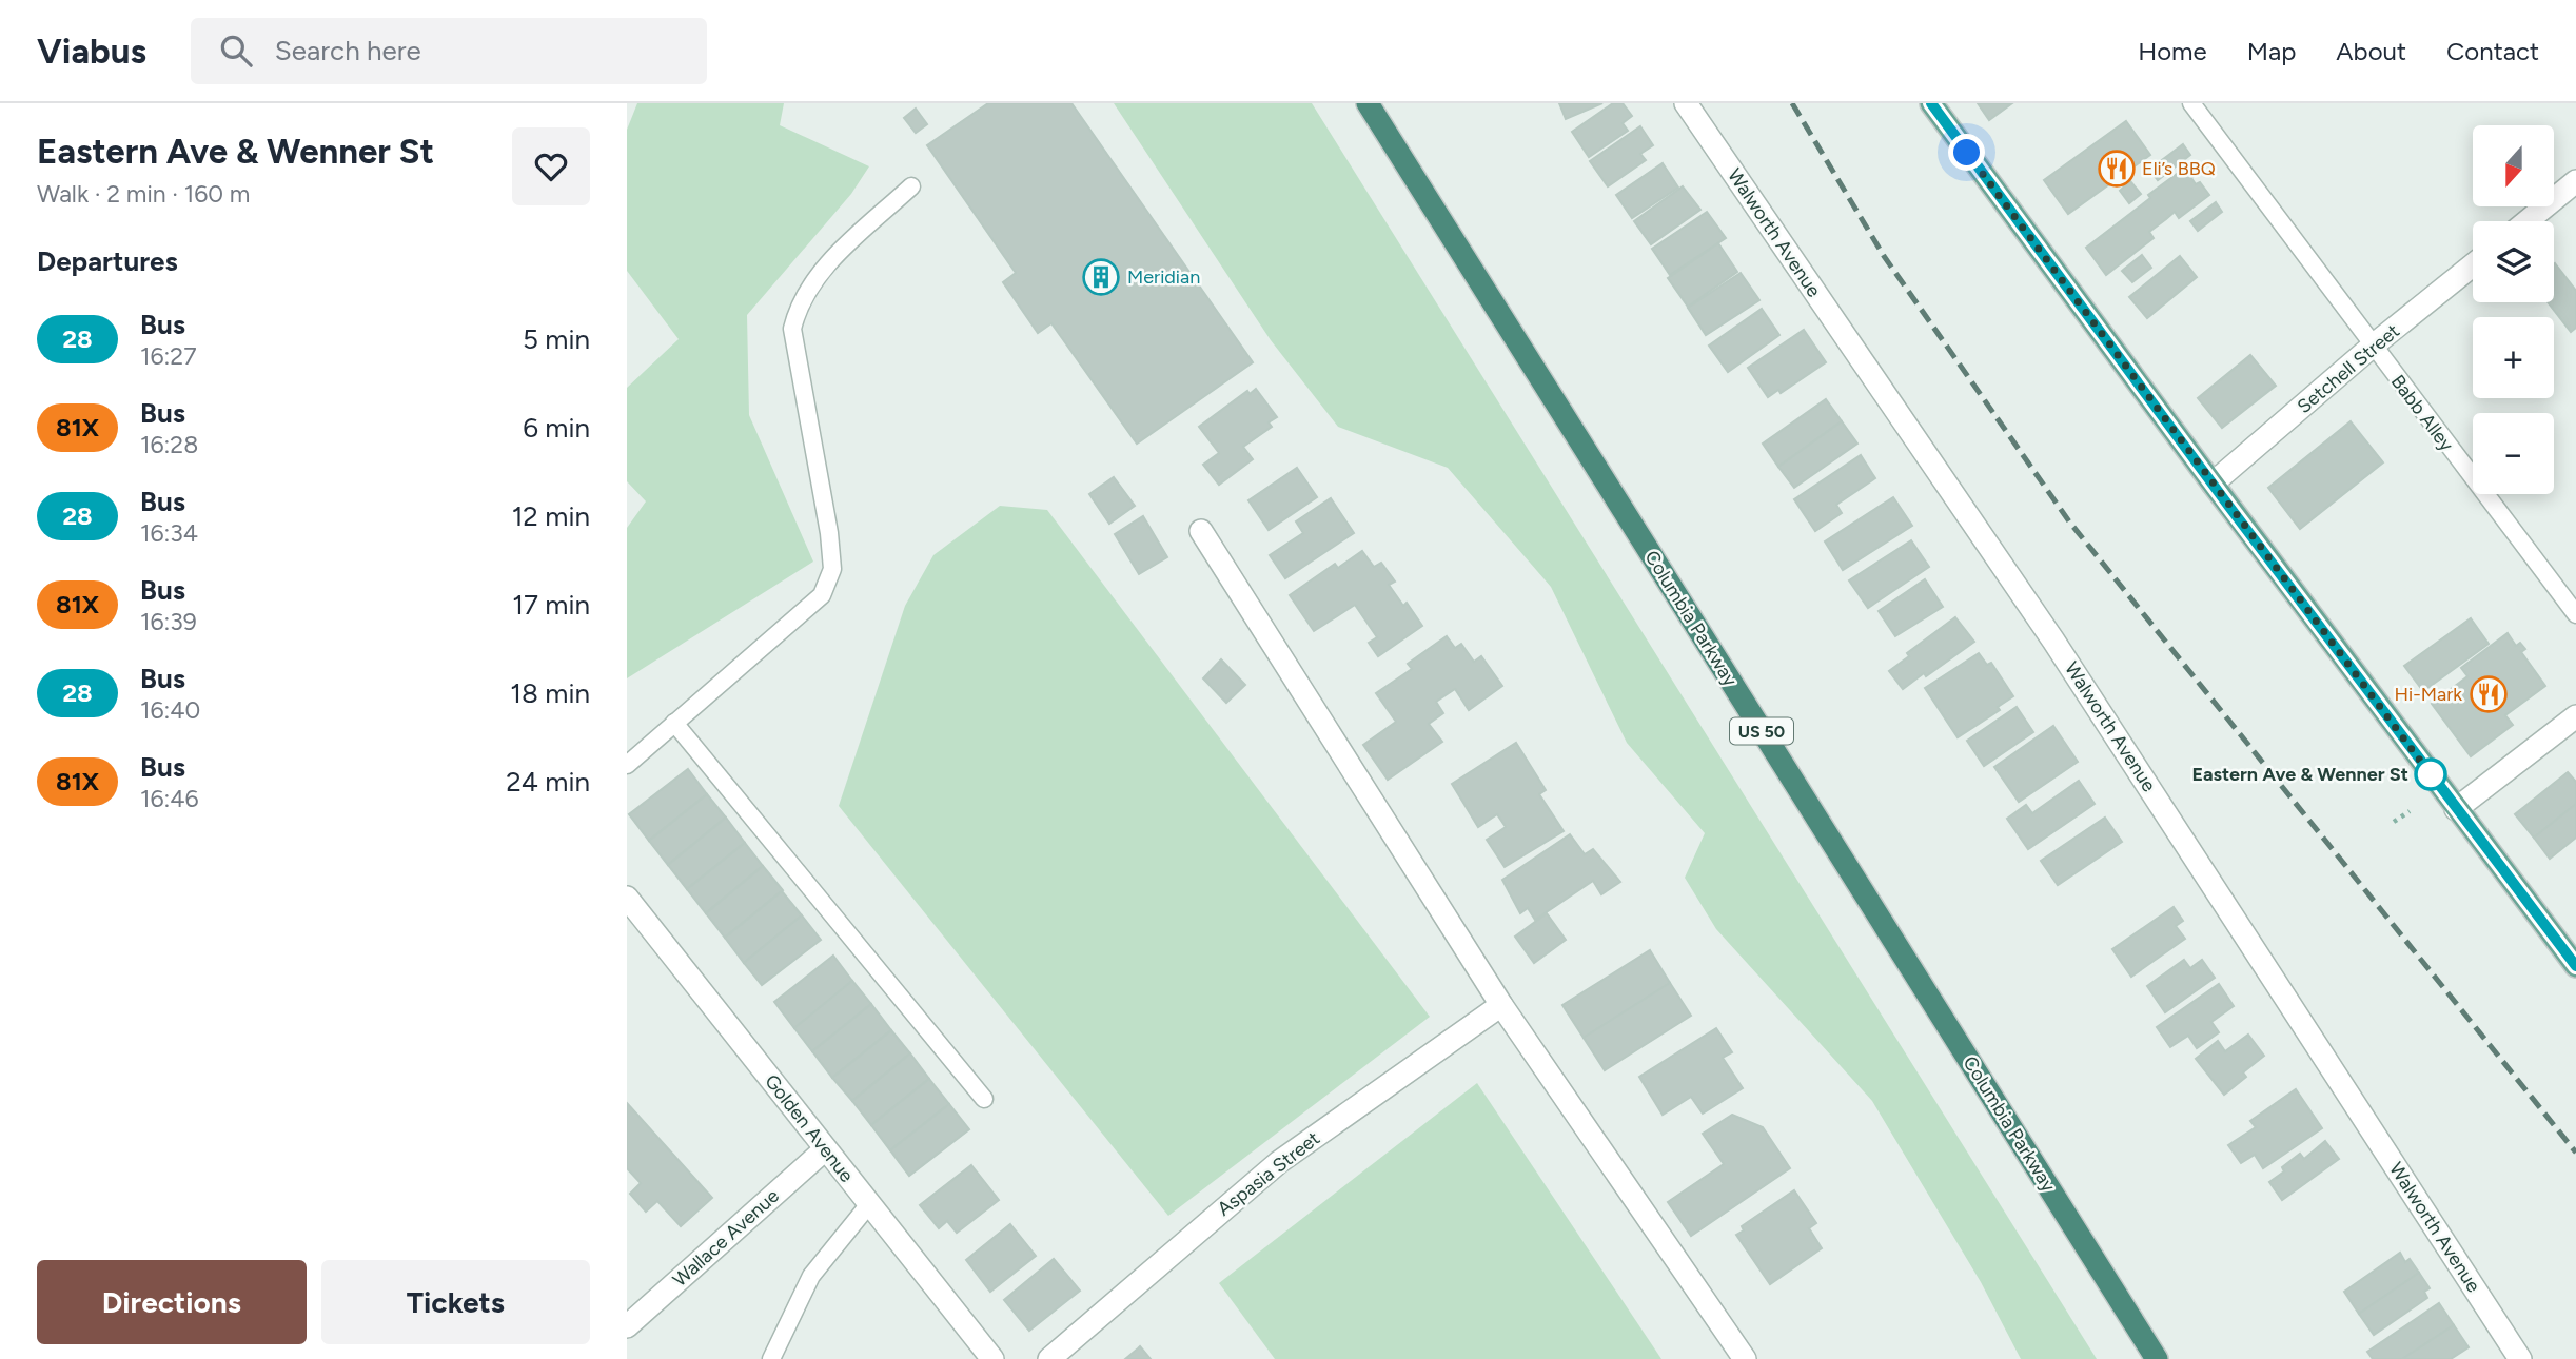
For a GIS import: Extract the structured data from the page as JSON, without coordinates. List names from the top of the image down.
{
  "streets": {
    "highway": ["Columbia Parkway", "US 50"],
    "street": [
      "Walworth Avenue",
      "Setchell Street",
      "Golden Avenue",
      "Aspasia Street",
      "Wallace Avenue"
    ],
    "lane": ["Babb Alley"]
  },
  "crossings": [
    ["Setchell Street", "Babb Alley"],
    ["Golden Avenue", "Wallace Avenue"]
  ],
  "places": {
    "restaurant": ["Eli’s BBQ", "Hi-Mark"],
    "building": ["Meridian"],
    "other": ["Eastern Ave & Wenner St"]
  },
  "lines": ["bus line 28"],
  "north": "bottom",
  "page": {
    "header": "Viabus",
    "search": "Search here",
    "nav": [
      "Home",
      "Map",
      "About",
      "Contact"
    ],
    "heading": [
      ["Eastern Ave & Wenner St", "Walk · 2 min · 160 m"],
      "Departures"
    ],
    "map_buttons": ["+", "−"],
    "list": [
      {
        "mark": "28",
        "name": "Bus",
        "note": "16:27",
        "value": "5 min"
      },
      {
        "mark": "81X",
        "name": "Bus",
        "note": "16:28",
        "value": "6 min"
      },
      {
        "mark": "28",
        "name": "Bus",
        "note": "16:34",
        "value": "12 min"
      },
      {
        "mark": "81X",
        "name": "Bus",
        "note": "16:39",
        "value": "17 min"
      },
      {
        "mark": "28",
        "name": "Bus",
        "note": "16:40",
        "value": "18 min"
      },
      {
        "mark": "81X",
        "name": "Bus",
        "note": "16:46",
        "value": "24 min"
      }
    ],
    "buttons": ["Directions", "Tickets"]
  }
}
